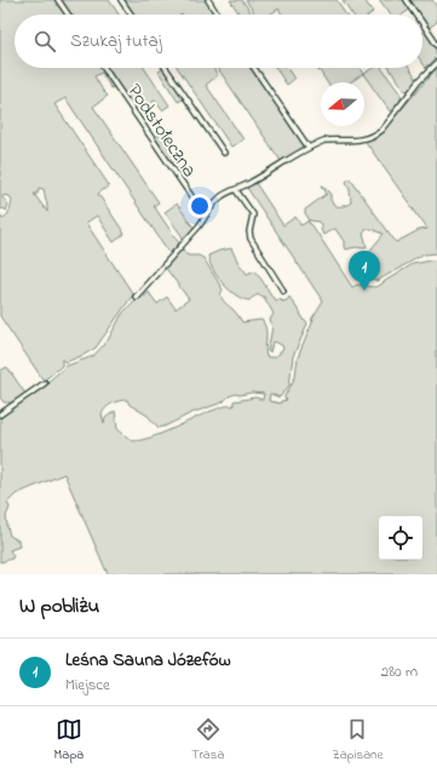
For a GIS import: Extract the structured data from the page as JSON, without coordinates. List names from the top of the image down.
{
  "streets": {
    "street": ["Podstołeczna"]
  },
  "north": "left",
  "page": {
    "search": "Szukaj tutaj",
    "pins": "1",
    "heading": "W pobliżu",
    "list": [
      {
        "mark": "1",
        "name": "Leśna Sauna Józefów",
        "note": "Miejsce",
        "value": "280 m"
      }
    ],
    "nav": ["Mapa", "Trasa", "Zapisane"]
  }
}
